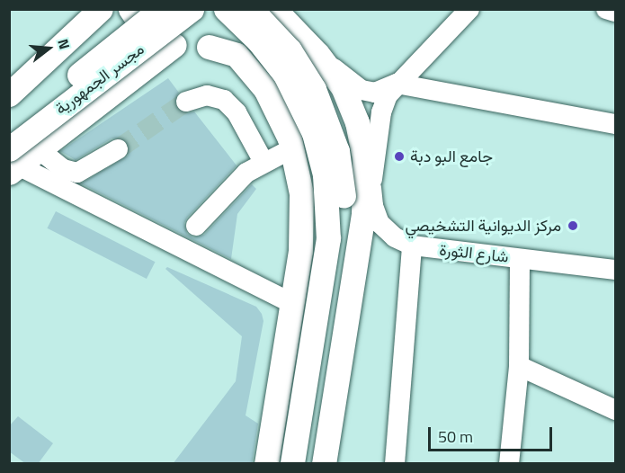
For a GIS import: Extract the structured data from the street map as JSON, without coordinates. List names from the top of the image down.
{
  "streets": {
    "main road": ["مجسر الجمهورية"],
    "street": ["شارع الثورة"]
  },
  "places": ["جامع البو دبة", "مركز الديوانية التشخيصي"],
  "scale_bar": "50 m",
  "north": "right"
}
